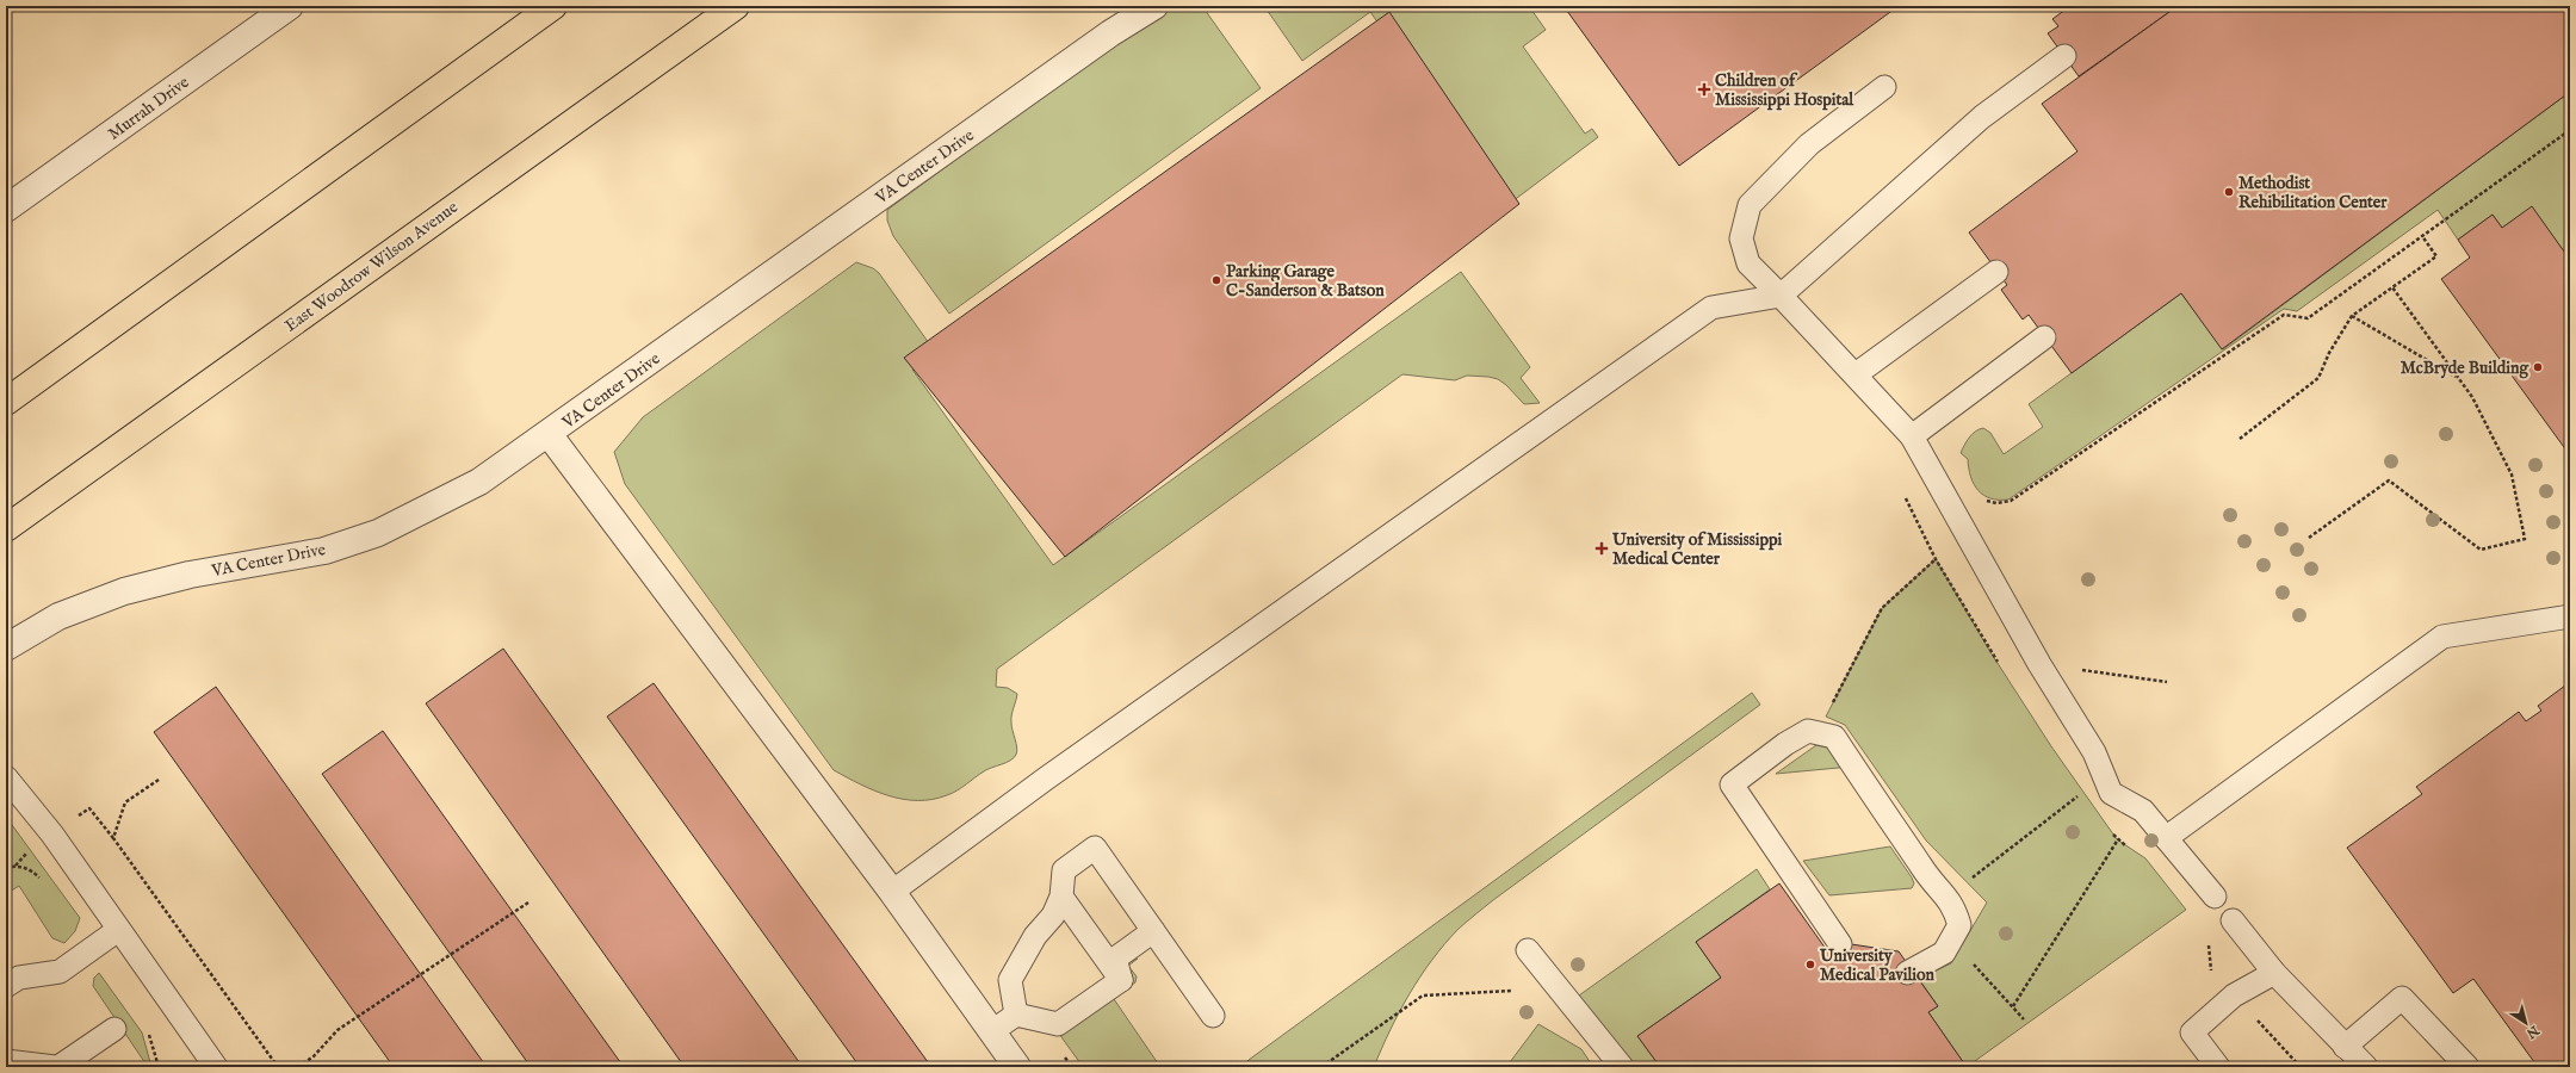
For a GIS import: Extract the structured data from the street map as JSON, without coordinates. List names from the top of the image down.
{
  "streets": {
    "main road": ["East Woodrow Wilson Avenue"],
    "street": ["Murrah Drive", "VA Center Drive"]
  },
  "places": {
    "health": ["Children of Mississippi Hospital", "University of Mississippi Medical Center"],
    "other": [
      "Methodist Rehibilitation Center",
      "Parking Garage C-Sanderson & Batson",
      "McBryde Building",
      "University Medical Pavilion"
    ]
  },
  "north": "bottom right"
}
